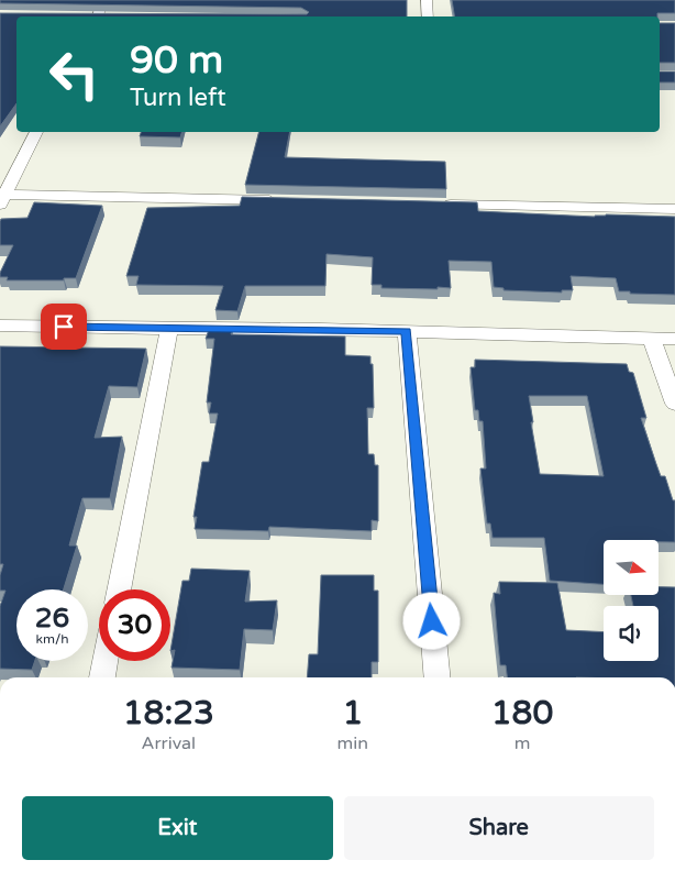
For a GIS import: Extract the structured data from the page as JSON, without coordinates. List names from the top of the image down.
{
  "north": "right",
  "page": {
    "turn": ["90 m", "Turn left"],
    "speed": "26 km/h",
    "limit": "30",
    "eta": [
      "18:23",
      "Arrival",
      "1",
      "min",
      "180",
      "m"
    ],
    "buttons": ["Exit", "Share"]
  }
}
